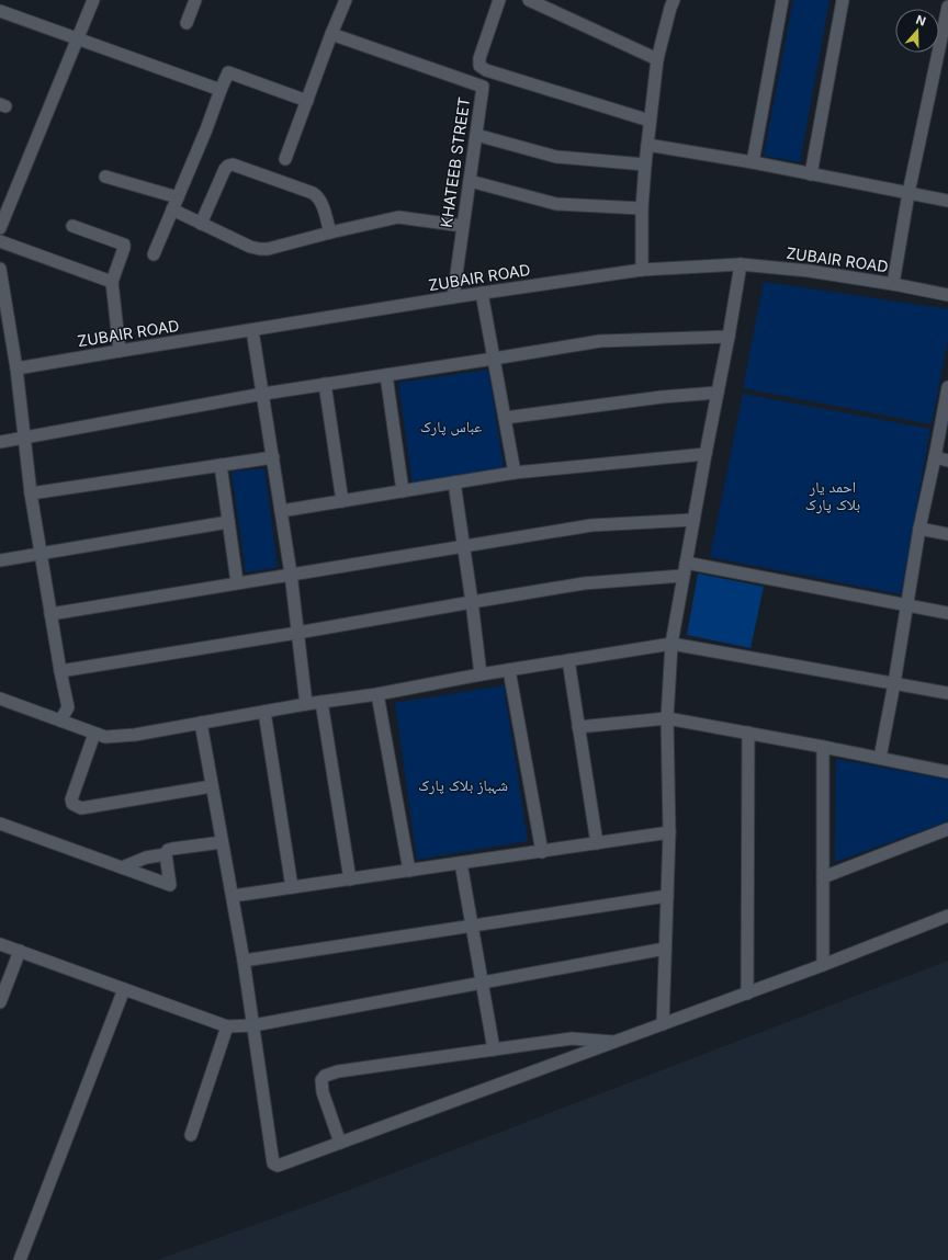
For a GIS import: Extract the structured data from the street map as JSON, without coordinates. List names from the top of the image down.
{
  "streets": {
    "street": ["KHATEEB STREET", "ZUBAIR ROAD"]
  },
  "crossings": [
    ["KHATEEB STREET", "ZUBAIR ROAD"]
  ],
  "parks": ["عباس پارک", "احمد یار بلاک پارک", "شہباز بلاک پارک"],
  "north": "top"
}
